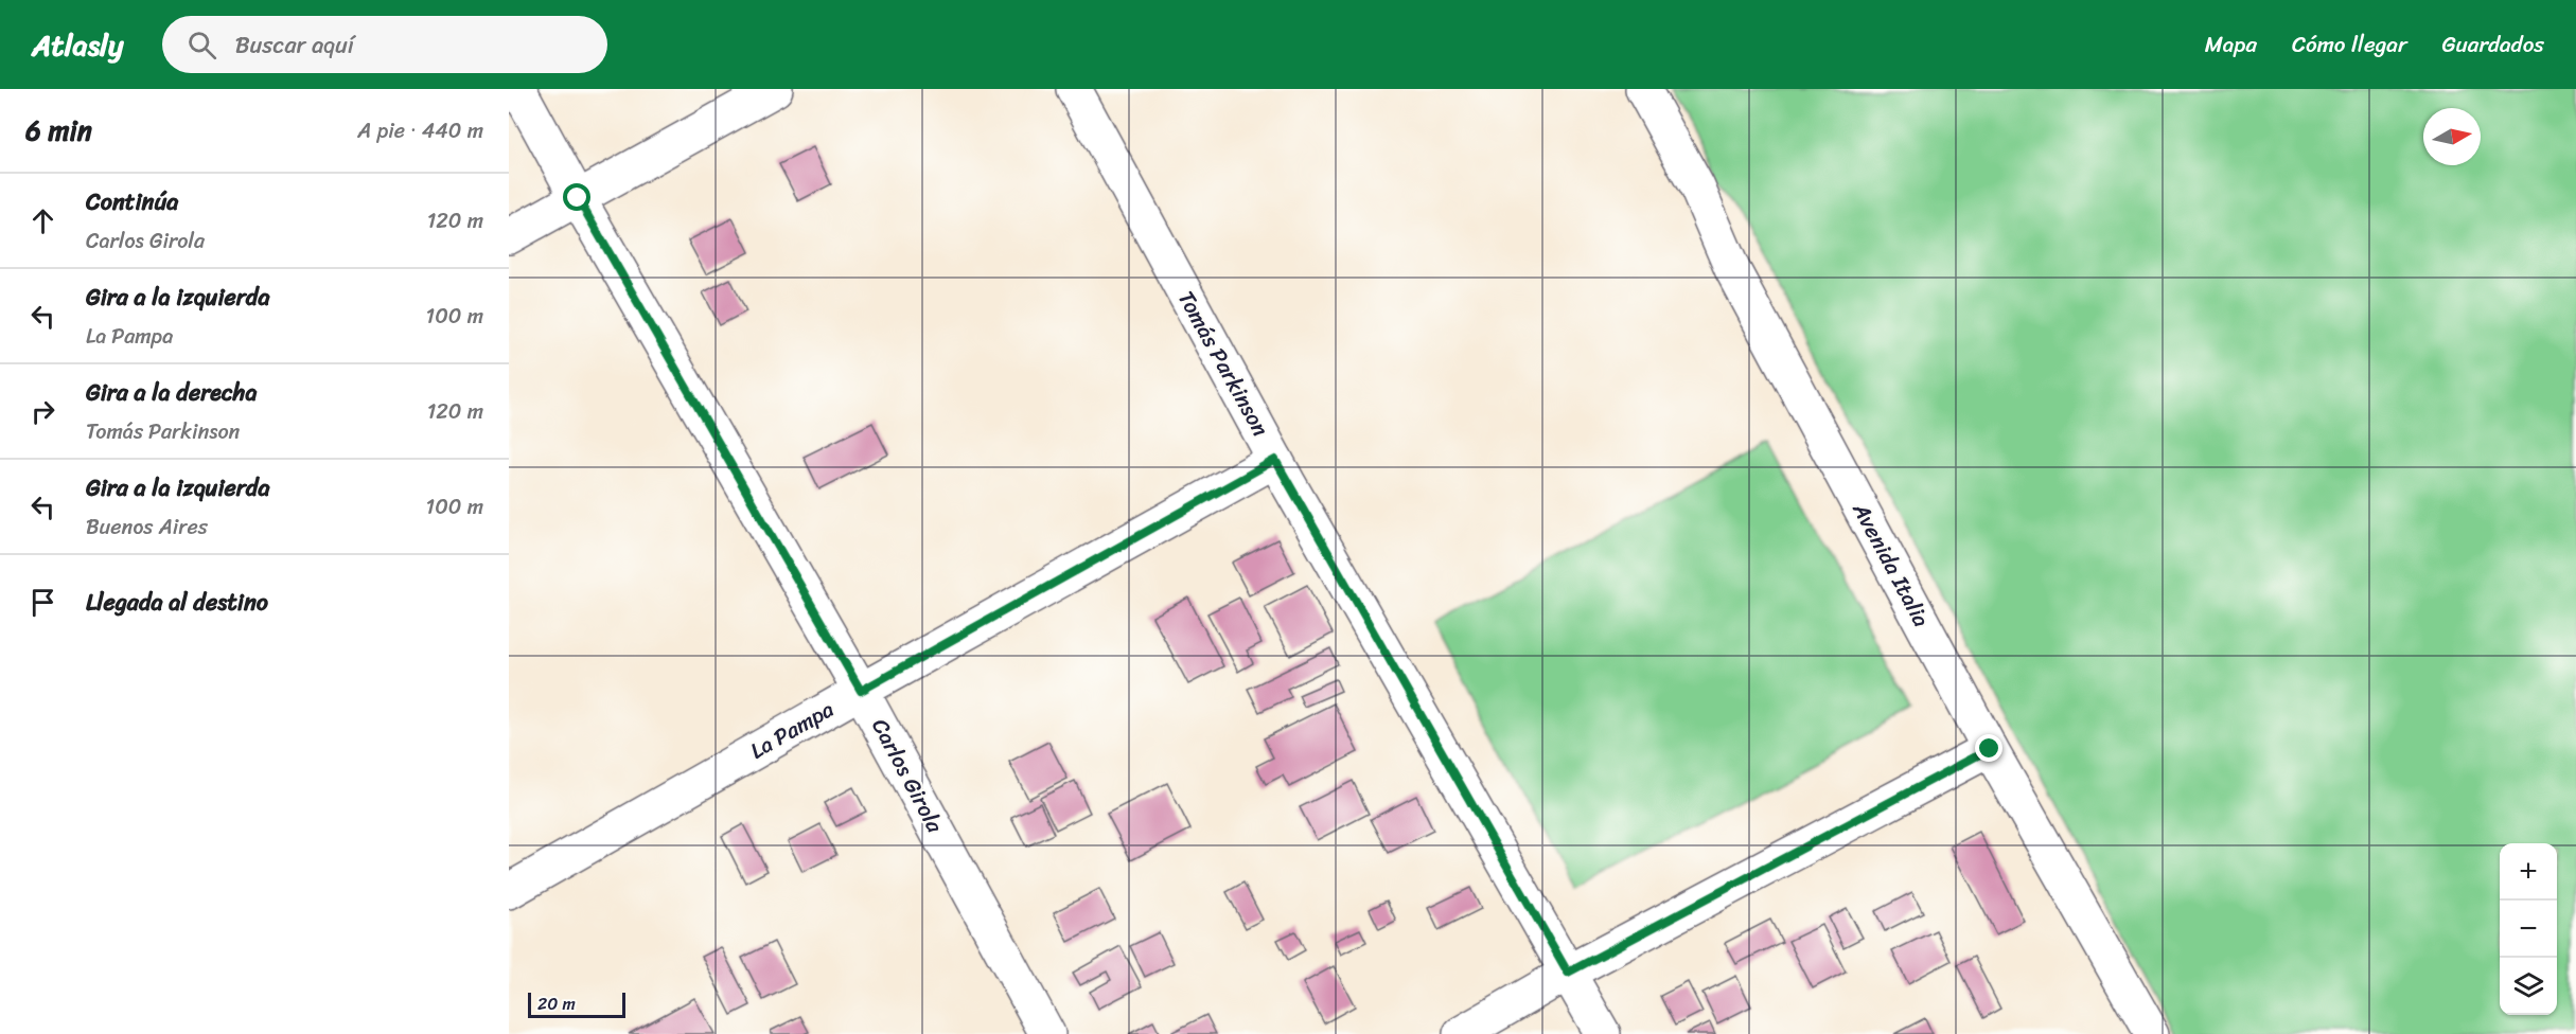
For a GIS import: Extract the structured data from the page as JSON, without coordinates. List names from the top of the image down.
{
  "streets": {
    "street": [
      "Tomás Parkinson",
      "Avenida Italia",
      "La Pampa",
      "Carlos Girola"
    ]
  },
  "crossings": [
    ["Tomás Parkinson", "La Pampa"],
    ["La Pampa", "Carlos Girola"]
  ],
  "scale_bar": "20 m",
  "north": "right",
  "page": {
    "header": "Atlasly",
    "search": "Buscar aquí",
    "nav": ["Mapa", "Cómo llegar", "Guardados"],
    "heading": ["6 min", "A pie · 440 m"],
    "list": [
      ["Continúa", "Carlos Girola", "120 m"],
      ["Gira a la izquierda", "La Pampa", "100 m"],
      ["Gira a la derecha", "Tomás Parkinson", "120 m"],
      ["Gira a la izquierda", "Buenos Aires", "100 m"],
      "Llegada al destino"
    ],
    "map_buttons": ["+", "−"],
    "scale": "20 m"
  }
}
